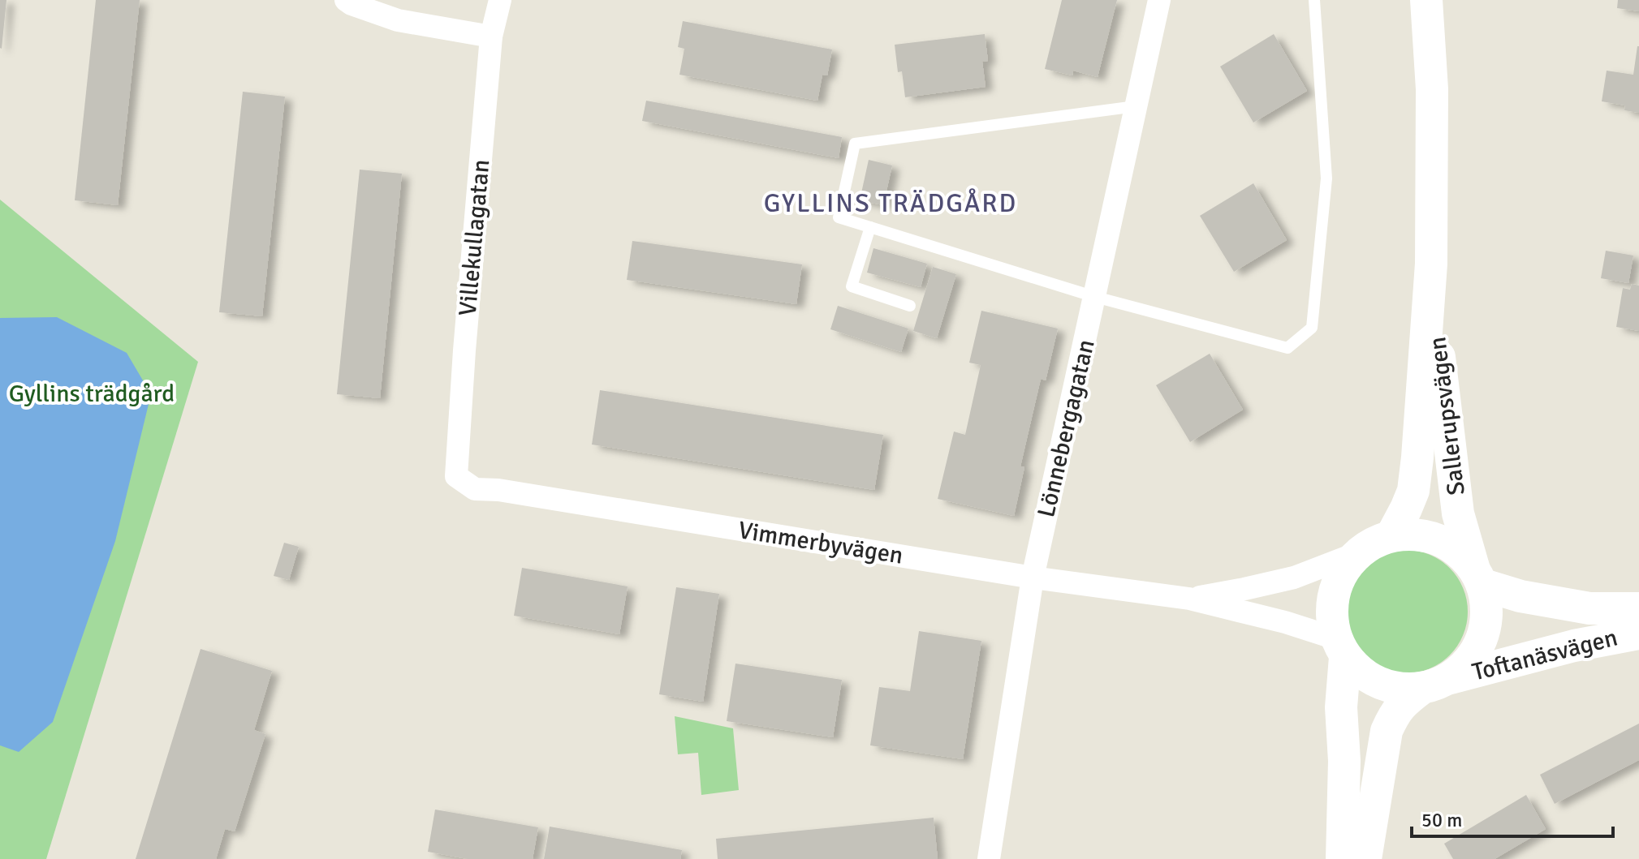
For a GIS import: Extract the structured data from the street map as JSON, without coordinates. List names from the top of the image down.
{
  "streets": {
    "main road": ["Sallerupsvägen", "Toftanäsvägen"],
    "street": ["Villekullagatan", "Lönnebergagatan", "Vimmerbyvägen"]
  },
  "crossings": [
    ["Villekullagatan", "Vimmerbyvägen"],
    ["Sallerupsvägen", "Vimmerbyvägen"],
    ["Sallerupsvägen", "Toftanäsvägen"],
    ["Lönnebergagatan", "Vimmerbyvägen"],
    ["Vimmerbyvägen", "Toftanäsvägen"]
  ],
  "districts": ["GYLLINS TRÄDGÅRD"],
  "parks": ["Gyllins trädgård"],
  "scale_bar": "50 m"
}
